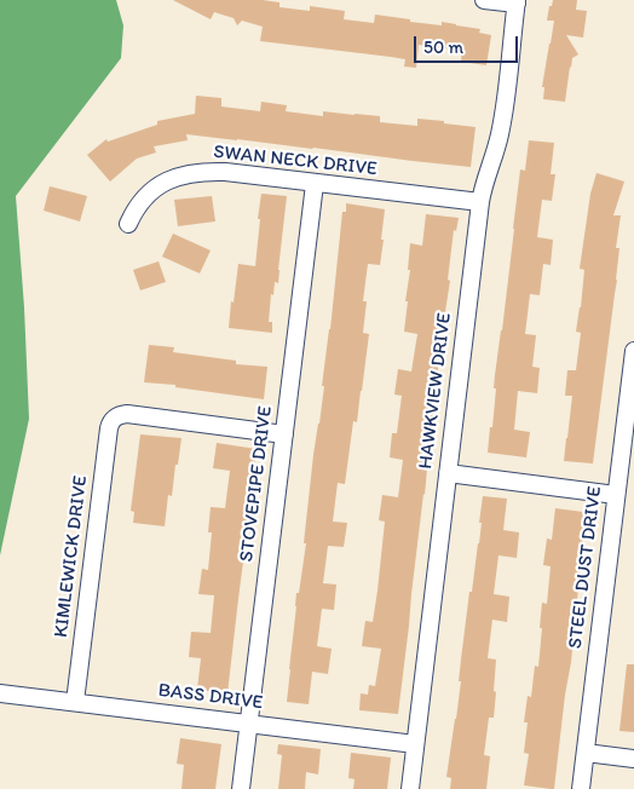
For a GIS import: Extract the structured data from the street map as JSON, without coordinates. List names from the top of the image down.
{
  "streets": {
    "street": [
      "SWAN NECK DRIVE",
      "HAWKVIEW DRIVE",
      "STOVEPIPE DRIVE",
      "KIMLEWICK DRIVE",
      "STEEL DUST DRIVE",
      "BASS DRIVE"
    ]
  },
  "crossings": [
    ["SWAN NECK DRIVE", "HAWKVIEW DRIVE"],
    ["SWAN NECK DRIVE", "STOVEPIPE DRIVE"],
    ["HAWKVIEW DRIVE", "BASS DRIVE"],
    ["STOVEPIPE DRIVE", "KIMLEWICK DRIVE"],
    ["STOVEPIPE DRIVE", "BASS DRIVE"],
    ["KIMLEWICK DRIVE", "BASS DRIVE"]
  ],
  "scale_bar": "50 m"
}
